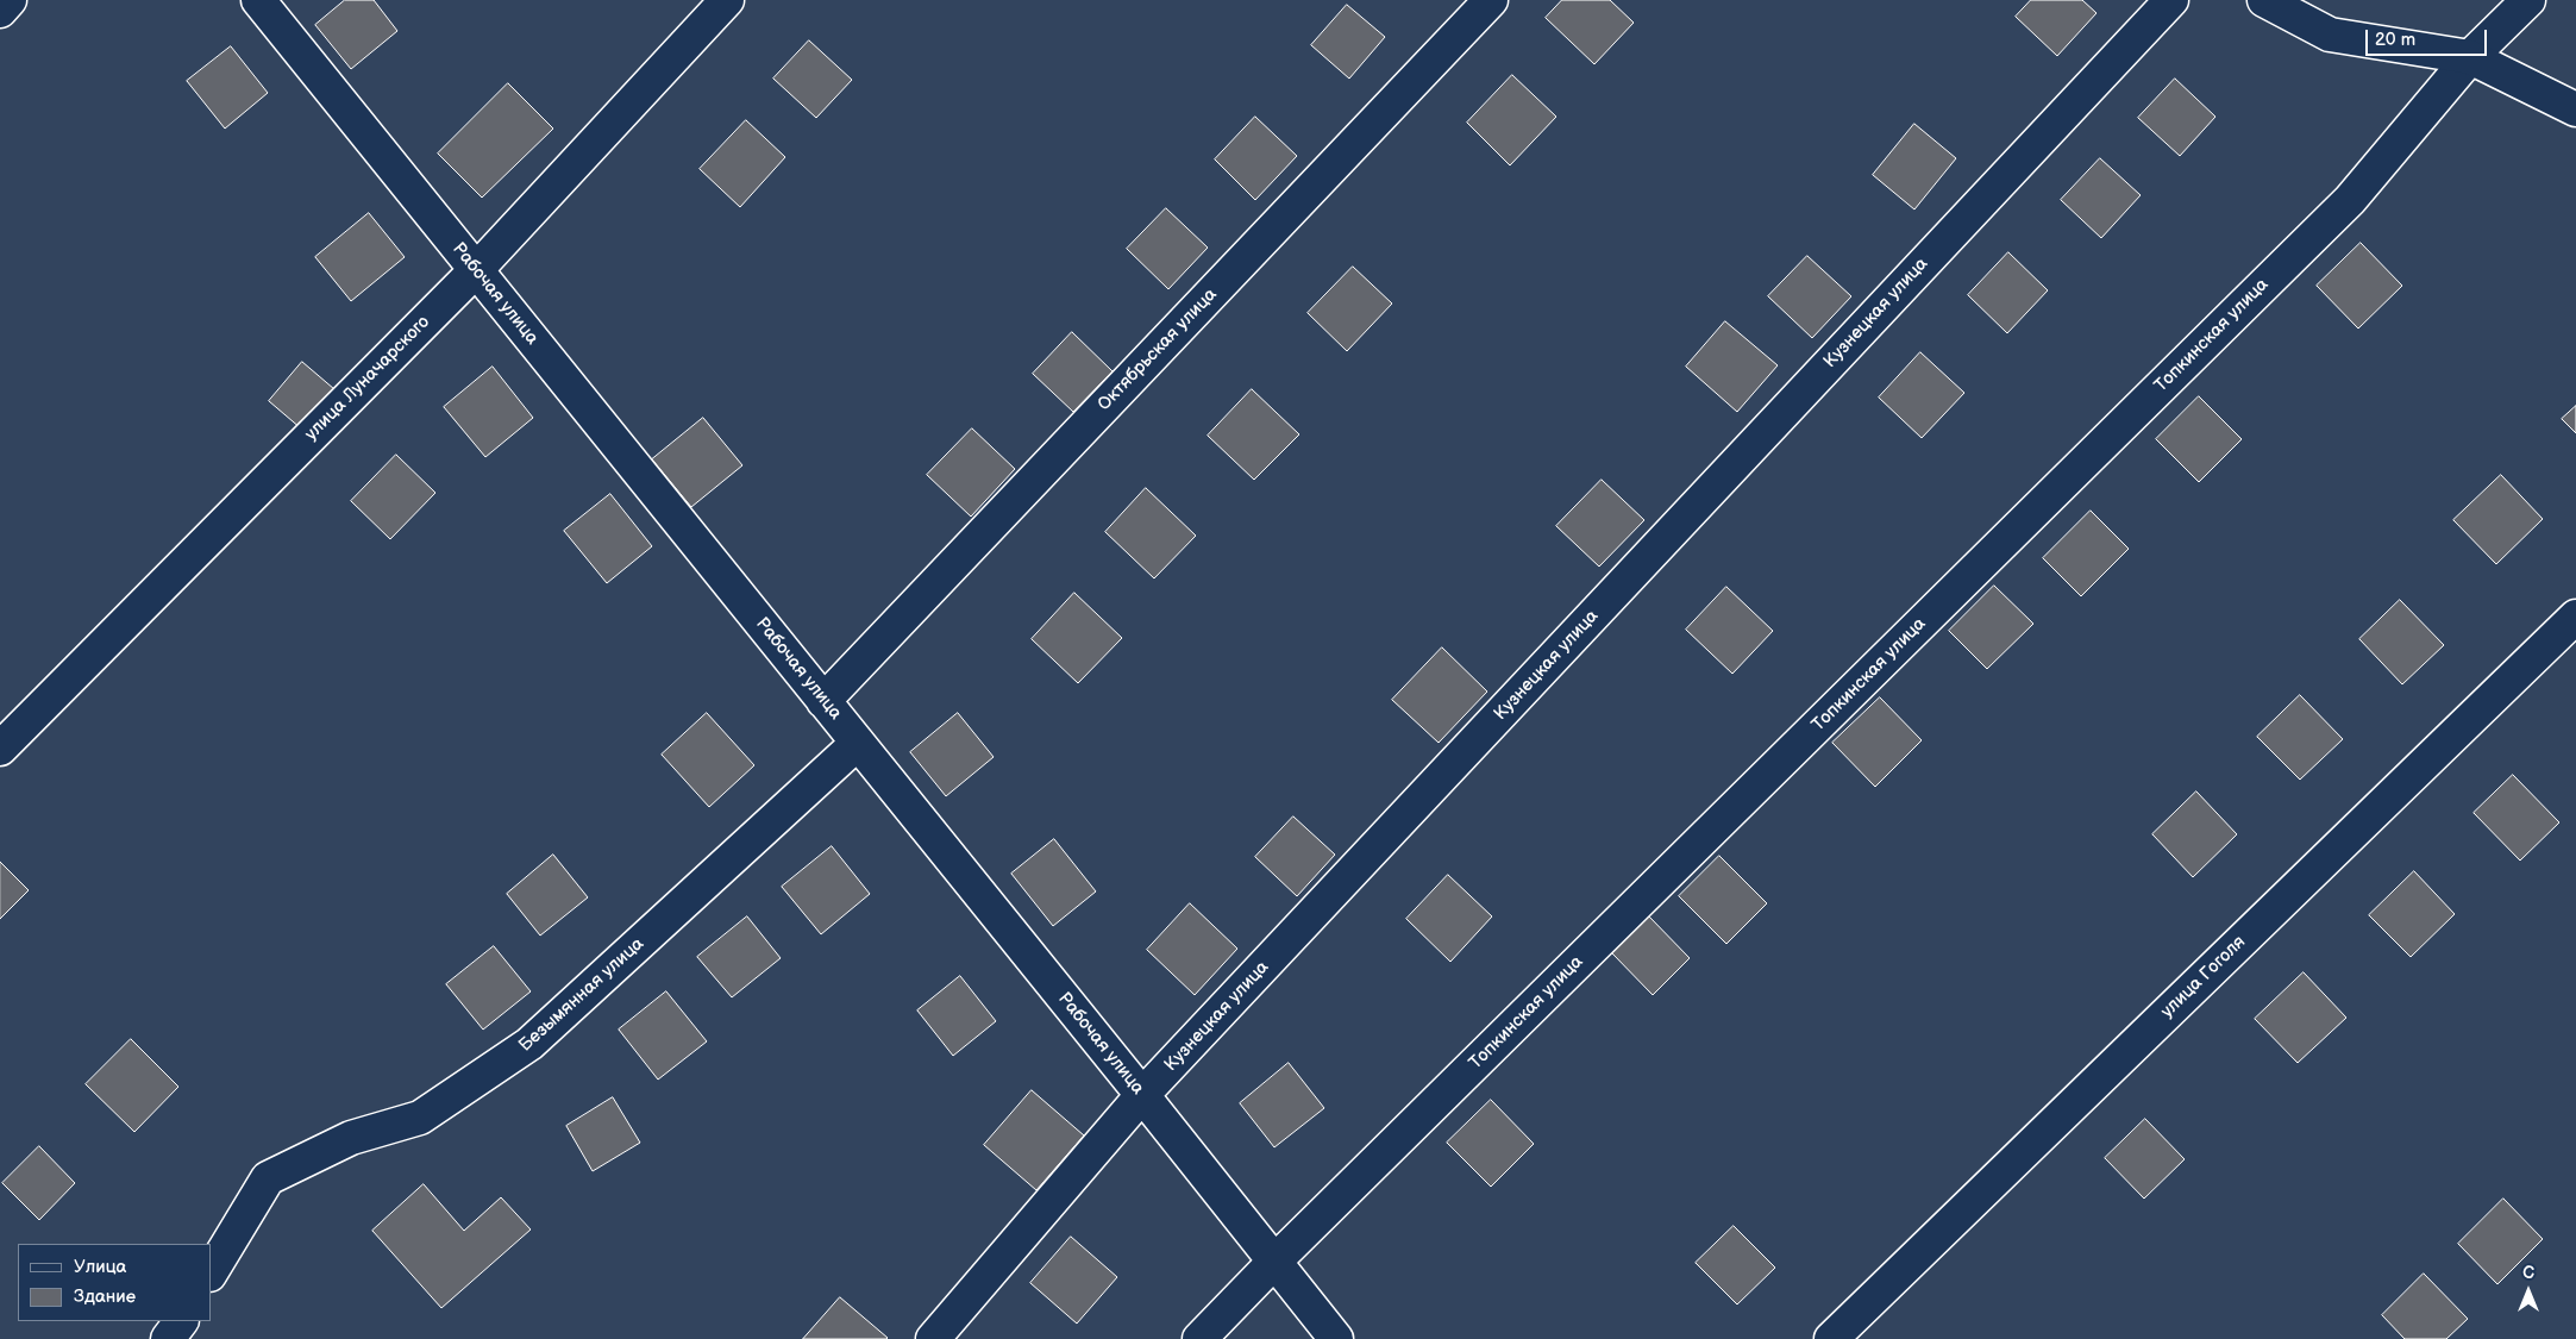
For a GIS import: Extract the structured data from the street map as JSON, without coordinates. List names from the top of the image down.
{
  "streets": {
    "street": [
      "Рабочая улица",
      "Кузнецкая улица",
      "Топкинская улица",
      "Октябрьская улица",
      "улица Луначарского",
      "улица Гоголя",
      "Безымянная улица"
    ]
  },
  "crossings": [
    ["Рабочая улица", "Кузнецкая улица"],
    ["Рабочая улица", "Топкинская улица"],
    ["Рабочая улица", "Октябрьская улица"],
    ["Рабочая улица", "улица Луначарского"],
    ["Рабочая улица", "Безымянная улица"]
  ],
  "legend": ["Улица", "Здание"],
  "scale_bar": "20 m",
  "north": "top"
}
